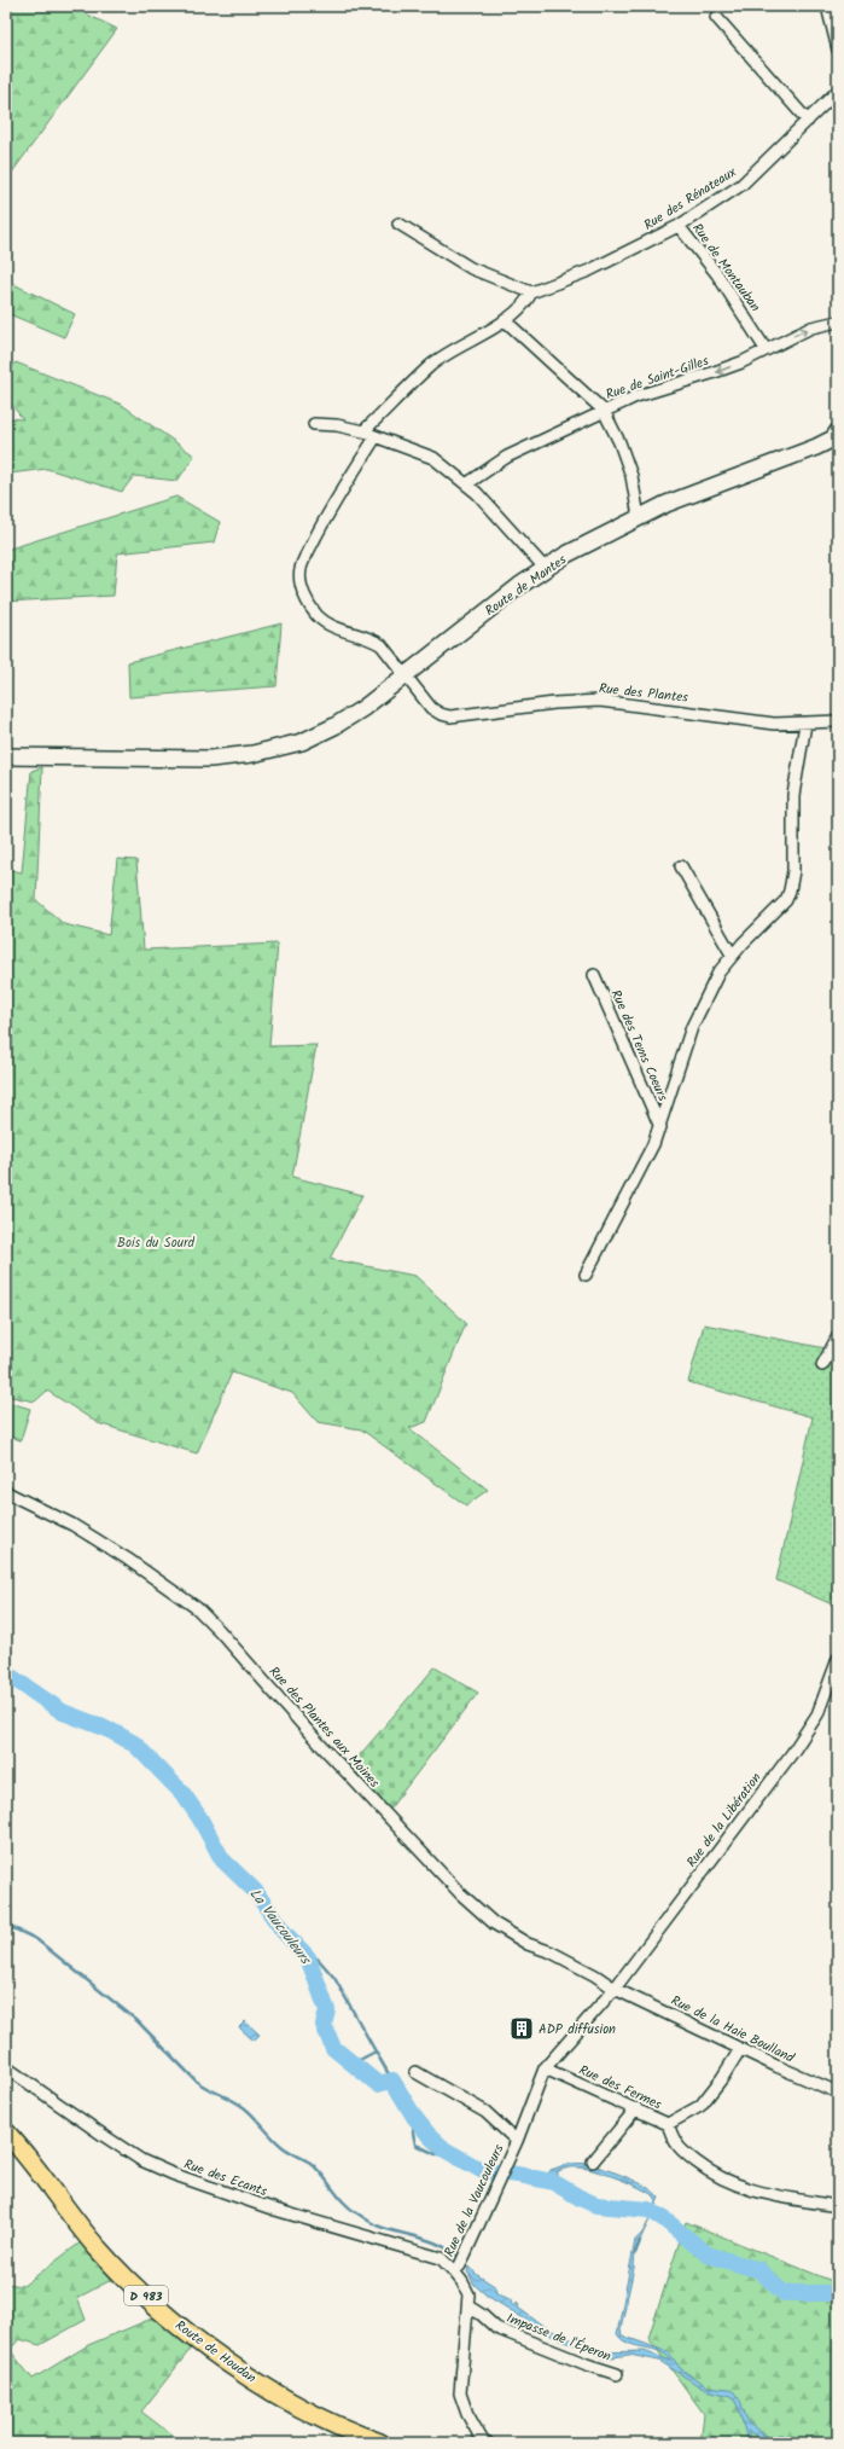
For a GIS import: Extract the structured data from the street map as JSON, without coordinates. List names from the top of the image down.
{
  "streets": {
    "main road": ["Route de Mantes", "D 983", "Route de Houdan"],
    "street": [
      "Rue des Rénateaux",
      "Rue de Montauban",
      "Rue de Saint-Gilles",
      "Rue des Plantes",
      "Rue des Tems Coeurs",
      "Rue des Plantes aux Moines",
      "Rue de la Libération",
      "Rue de la Haie Boulland",
      "Rue des Fermes",
      "Rue des Ecants",
      "Rue de la Vaucouleurs",
      "Impasse de l'Éperon"
    ]
  },
  "crossings": [
    ["Rue des Rénateaux", "Rue de Montauban"],
    ["Rue de Montauban", "Rue de Saint-Gilles"],
    ["Route de Mantes", "Rue des Plantes"],
    ["Rue des Plantes", "Rue des Tems Coeurs"],
    ["Rue des Plantes aux Moines", "Rue de la Libération"],
    ["Rue des Plantes aux Moines", "Rue de la Haie Boulland"],
    ["Rue des Plantes aux Moines", "Rue de la Vaucouleurs"],
    ["Rue de la Libération", "Rue de la Haie Boulland"],
    ["Rue de la Libération", "Rue de la Vaucouleurs"],
    ["Rue de la Haie Boulland", "Rue des Fermes"],
    ["Rue de la Haie Boulland", "Rue de la Vaucouleurs"],
    ["Rue des Fermes", "Rue de la Vaucouleurs"],
    ["Rue des Ecants", "Rue de la Vaucouleurs"],
    ["Rue de la Vaucouleurs", "Impasse de l'Éperon"]
  ],
  "water": ["La Vaucouleurs"],
  "parks": ["Bois du Sourd"],
  "places": {
    "building": ["ADP diffusion"]
  }
}
